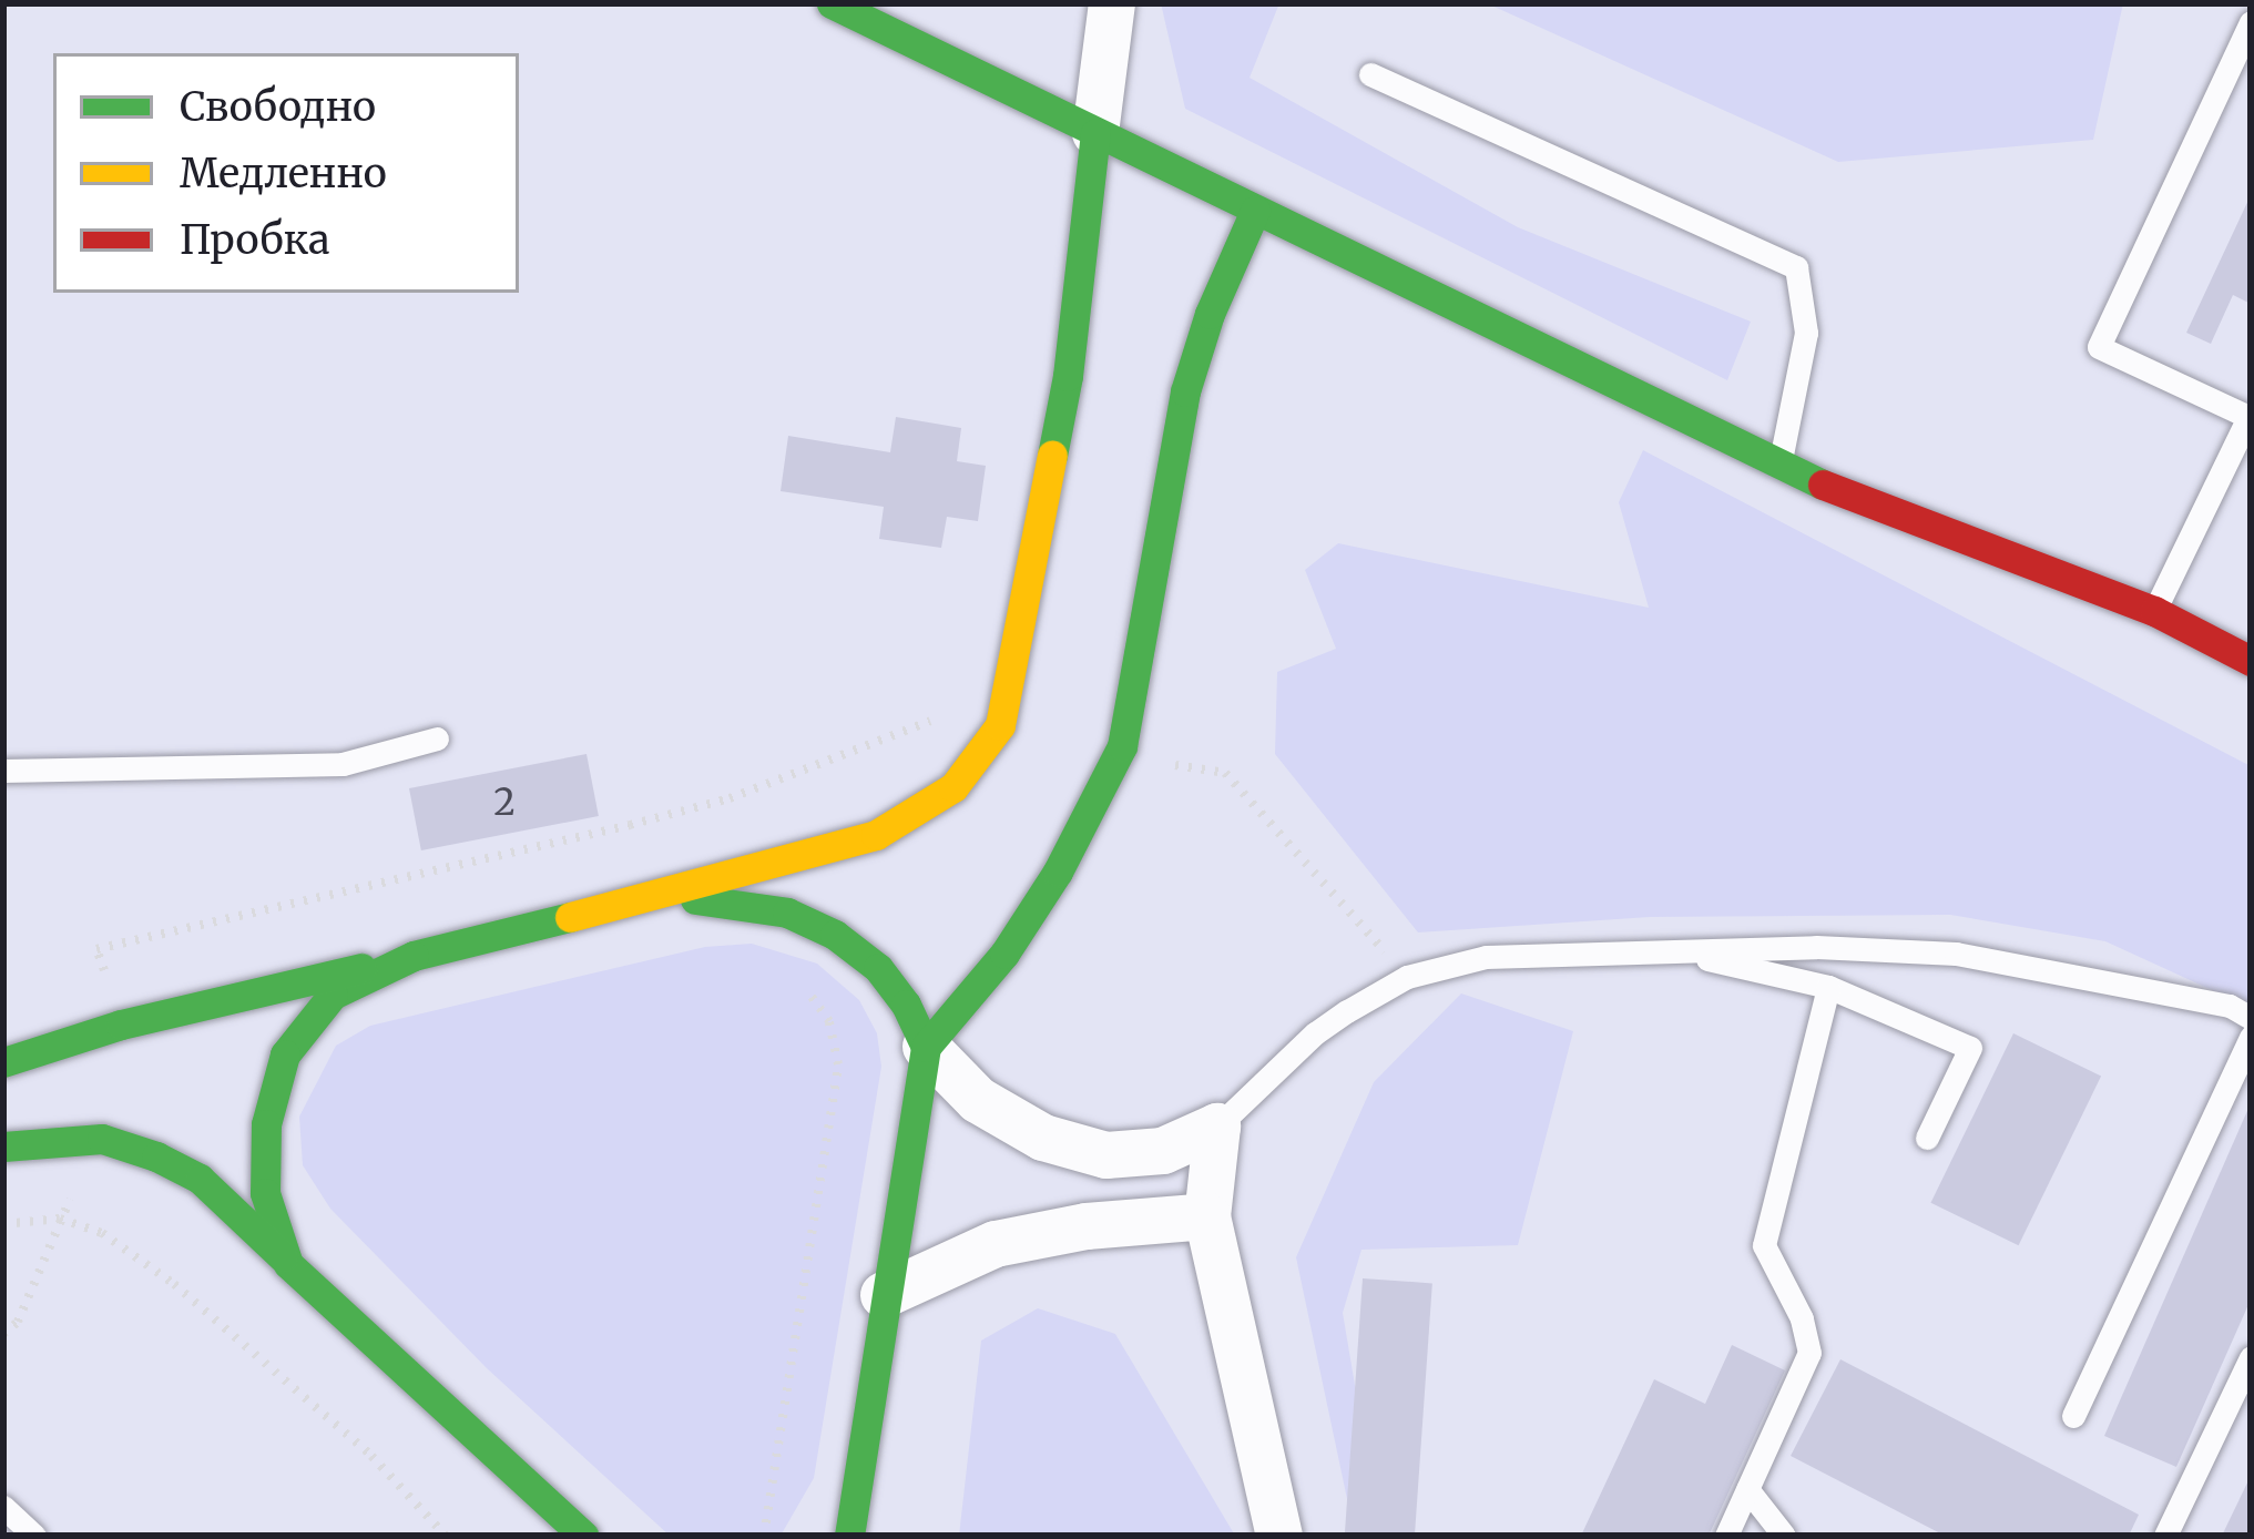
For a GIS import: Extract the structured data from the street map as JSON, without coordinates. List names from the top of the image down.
{
  "house_numbers": ["2"],
  "legend": ["Свободно", "Медленно", "Пробка"]
}
